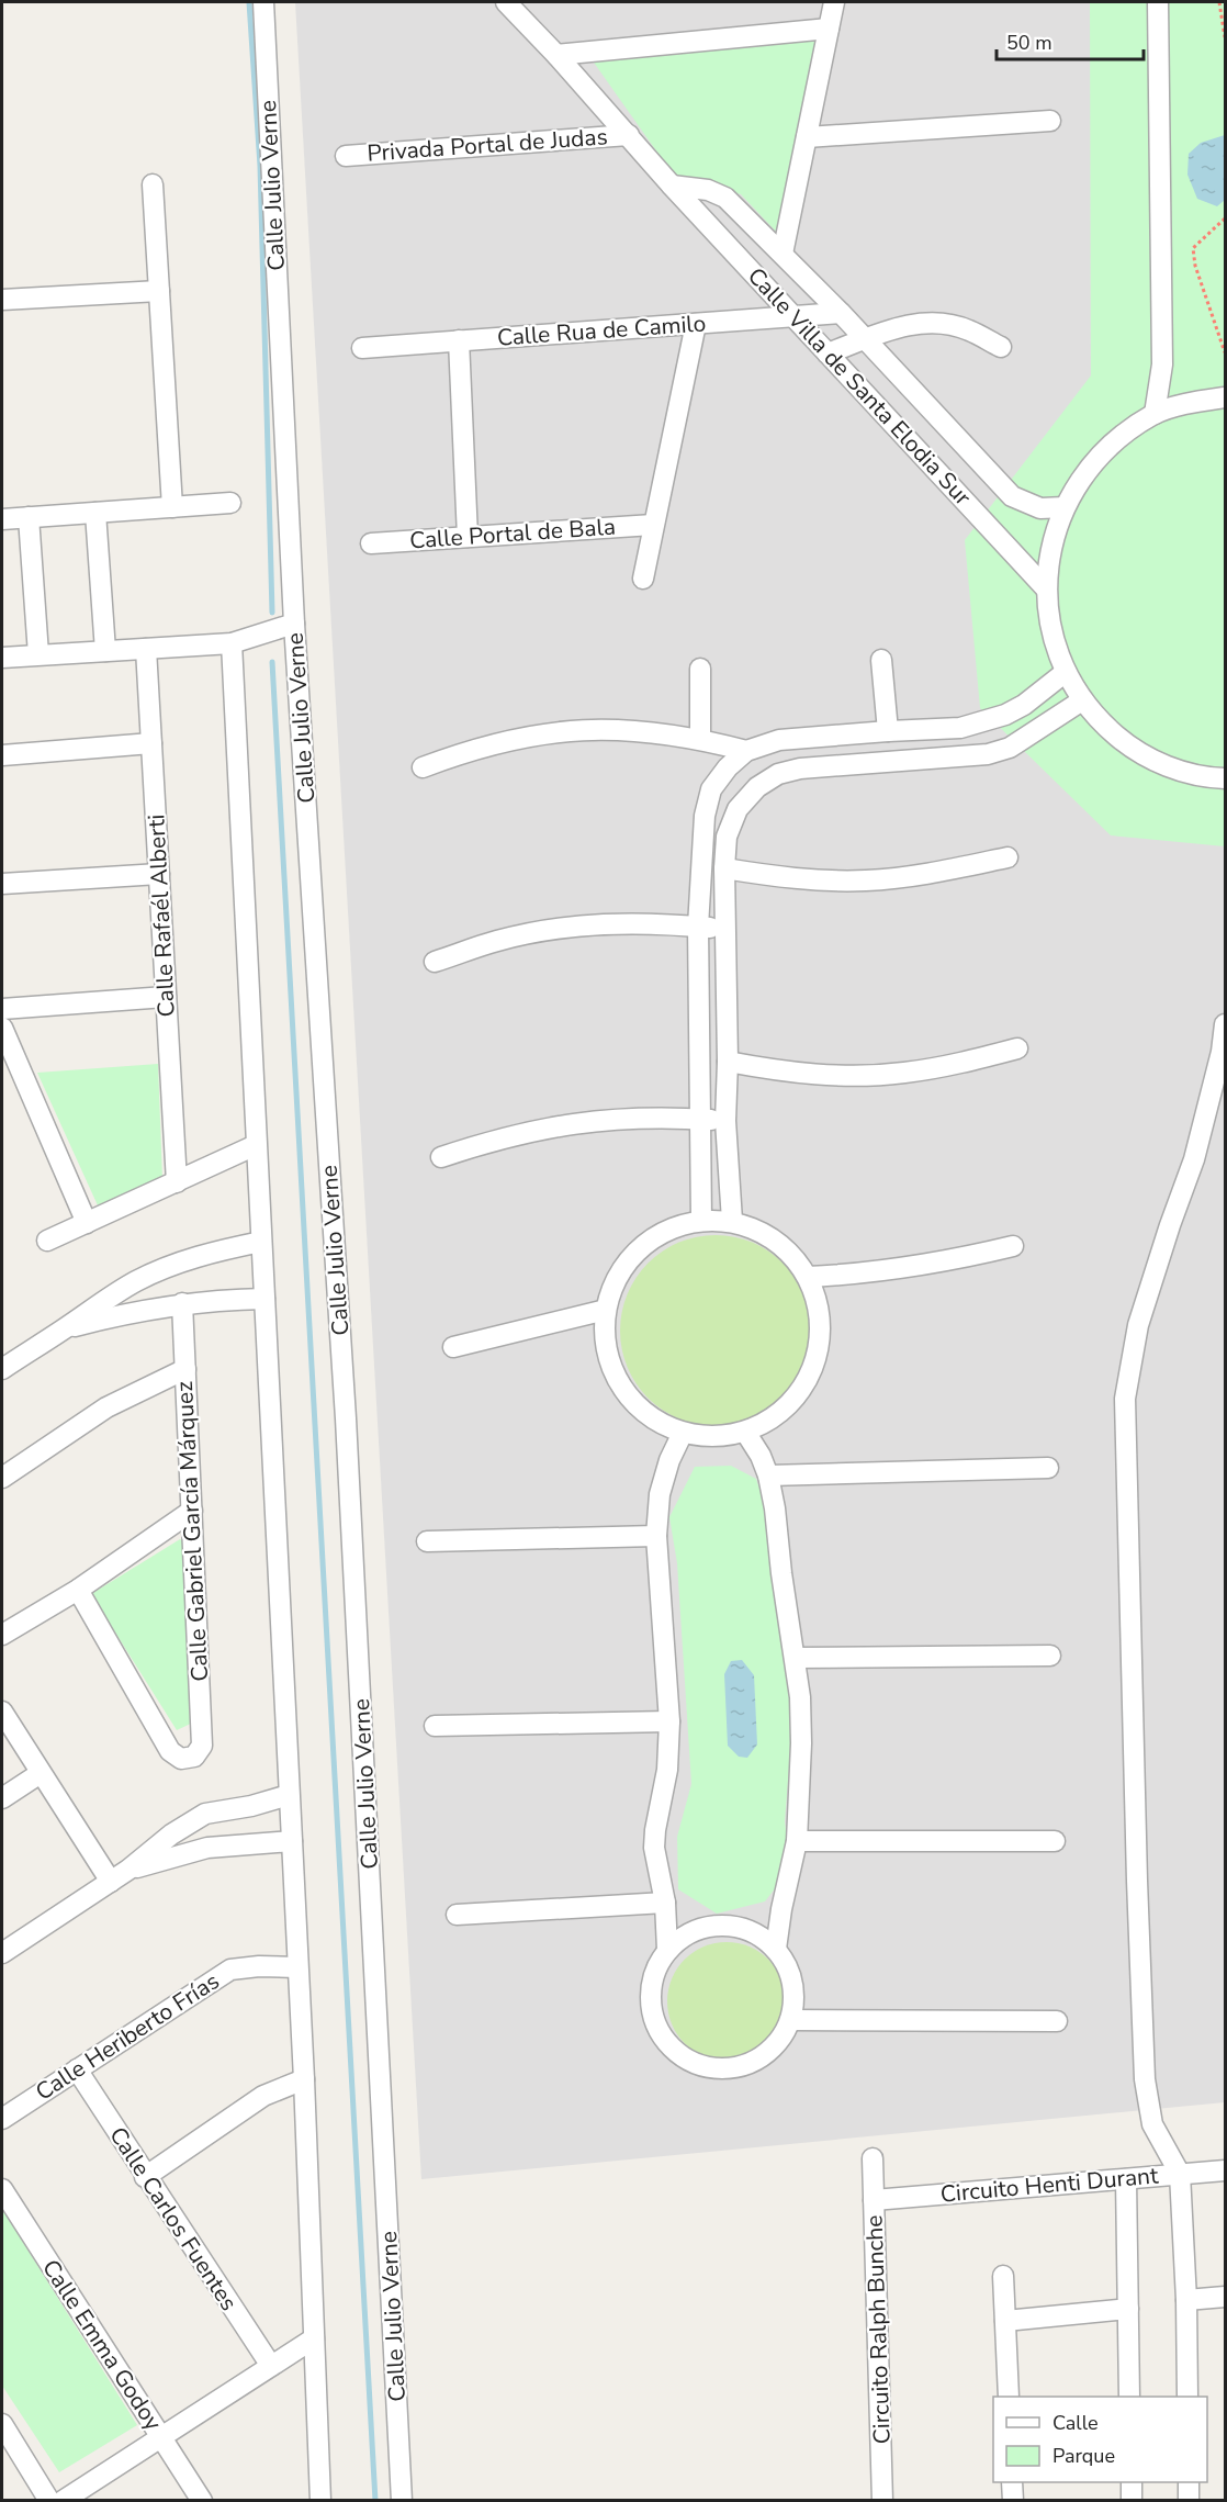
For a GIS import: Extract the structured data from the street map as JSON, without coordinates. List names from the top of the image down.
{
  "streets": {
    "street": [
      "Privada Portal de Judas",
      "Calle Julio Verne",
      "Calle Rua de Camilo",
      "Calle Villa de Santa Elodia Sur",
      "Calle Portal de Bala",
      "Calle Rafaél Alberti",
      "Calle Gabriel García Márquez",
      "Calle Heriberto Frías",
      "Circuito Henti Durant",
      "Calle Carlos Fuentes",
      "Circuito Ralph Bunche",
      "Calle Emma Godoy"
    ]
  },
  "crossings": [
    ["Privada Portal de Judas", "Calle Villa de Santa Elodia Sur"],
    ["Calle Rua de Camilo", "Calle Villa de Santa Elodia Sur"],
    ["Calle Heriberto Frías", "Calle Carlos Fuentes"],
    ["Circuito Henti Durant", "Circuito Ralph Bunche"]
  ],
  "legend": ["Calle", "Parque"],
  "scale_bar": "50 m"
}
